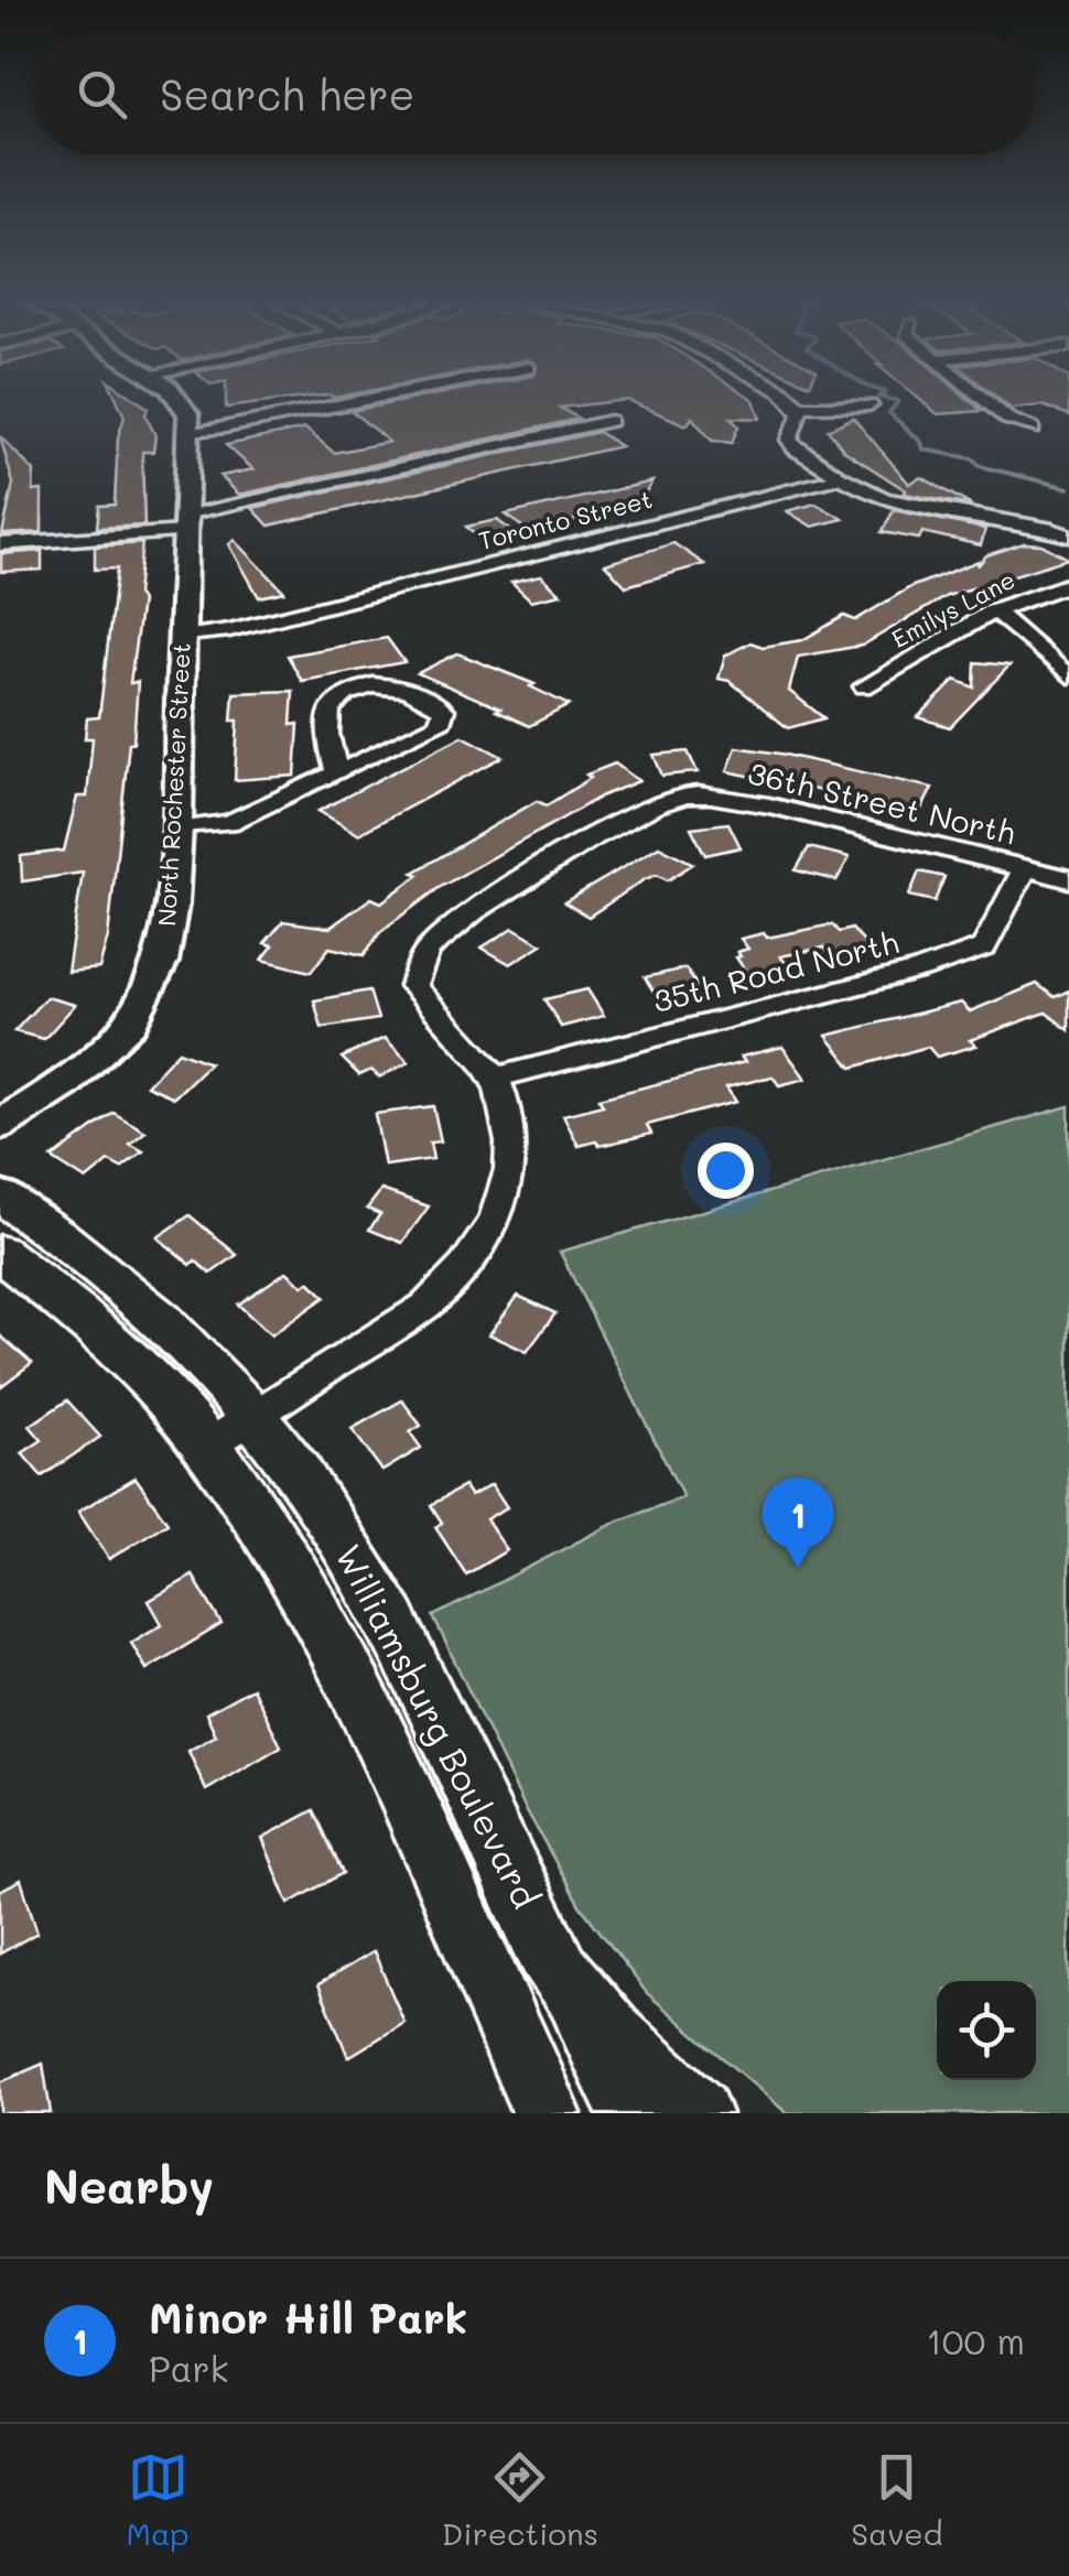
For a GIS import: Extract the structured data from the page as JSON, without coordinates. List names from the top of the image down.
{
  "streets": {
    "main road": ["Williamsburg Boulevard"],
    "street": [
      "Toronto Street",
      "Emilys Lane",
      "North Rochester Street",
      "36th Street North",
      "35th Road North"
    ]
  },
  "crossings": [
    ["Toronto Street", "North Rochester Street"],
    ["36th Street North", "35th Road North"]
  ],
  "page": {
    "search": "Search here",
    "pins": "1",
    "heading": "Nearby",
    "list": [
      {
        "mark": "1",
        "name": "Minor Hill Park",
        "note": "Park",
        "value": "100 m"
      }
    ],
    "nav": ["Map", "Directions", "Saved"]
  }
}
